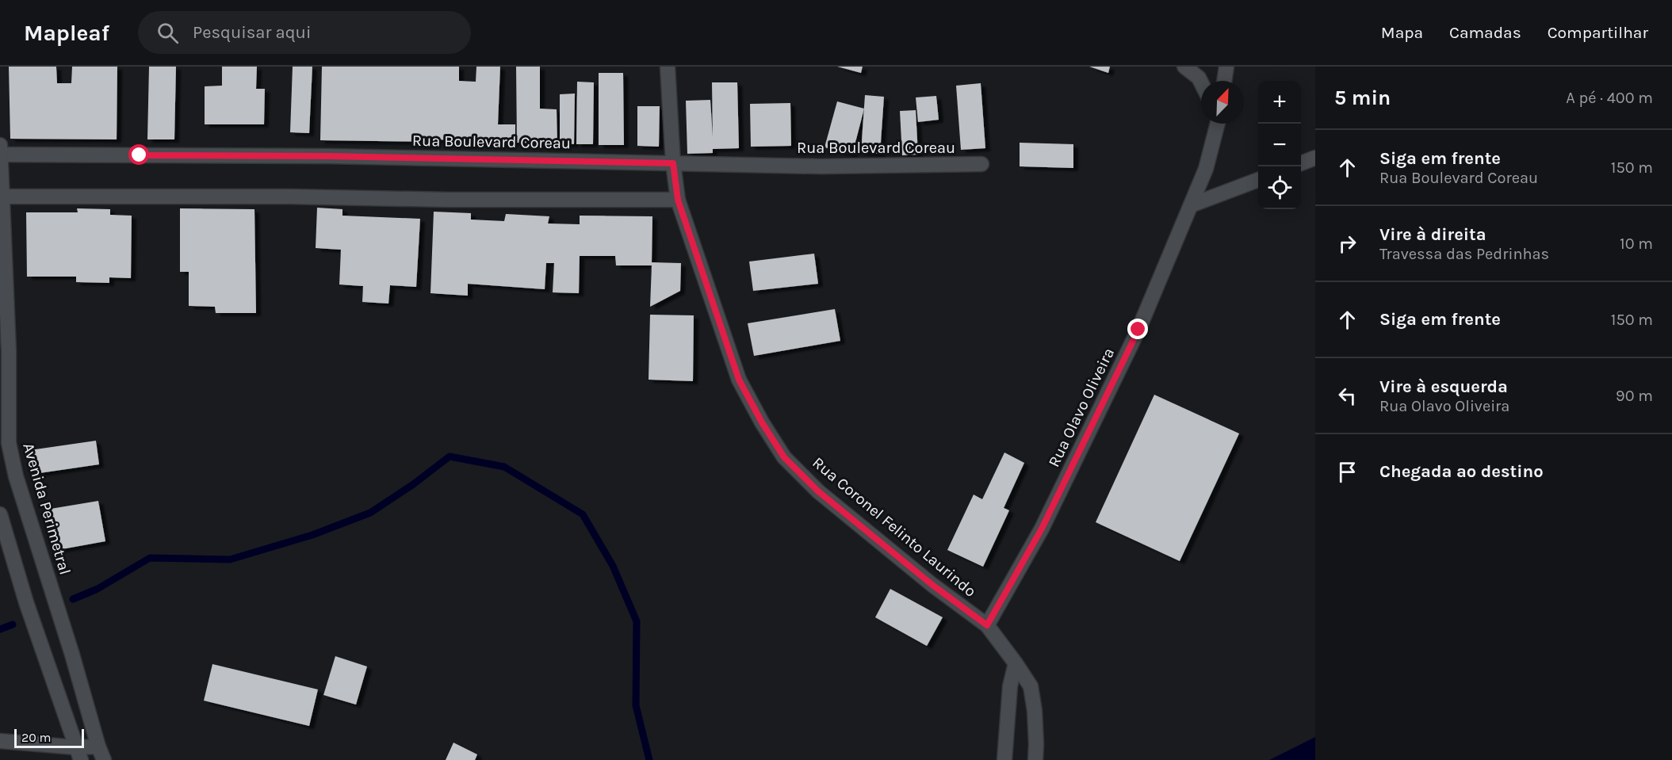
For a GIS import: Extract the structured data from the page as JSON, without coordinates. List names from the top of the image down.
{
  "streets": {
    "street": [
      "Rua Boulevard Coreau",
      "Rua Olavo Oliveira",
      "Avenida Perimetral",
      "Rua Coronel Felinto Laurindo"
    ]
  },
  "crossings": [
    ["Rua Boulevard Coreau", "Avenida Perimetral"],
    ["Rua Boulevard Coreau", "Rua Coronel Felinto Laurindo"],
    ["Rua Olavo Oliveira", "Rua Coronel Felinto Laurindo"]
  ],
  "scale_bar": "20 m",
  "north": "top right",
  "page": {
    "header": "Mapleaf",
    "search": "Pesquisar aqui",
    "nav": ["Mapa", "Camadas", "Compartilhar"],
    "heading": ["5 min", "A pé · 400 m"],
    "map_buttons": ["+", "−"],
    "list": [
      ["Siga em frente", "Rua Boulevard Coreau", "150 m"],
      ["Vire à direita", "Travessa das Pedrinhas", "10 m"],
      ["Siga em frente", "150 m"],
      ["Vire à esquerda", "Rua Olavo Oliveira", "90 m"],
      "Chegada ao destino"
    ],
    "scale": "20 m"
  }
}
